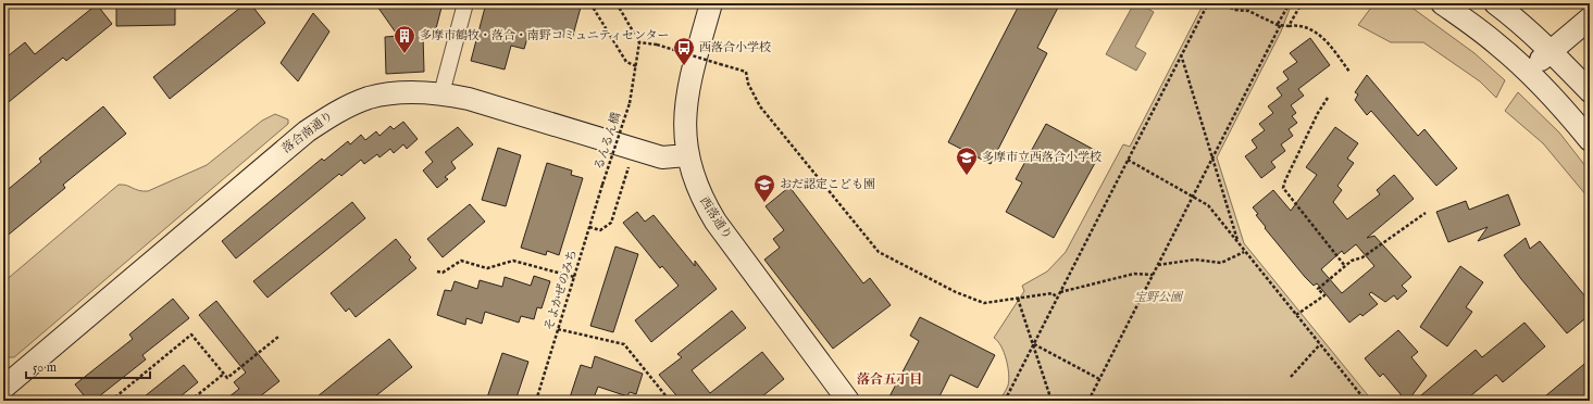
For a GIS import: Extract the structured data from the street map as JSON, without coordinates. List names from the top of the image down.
{
  "streets": {
    "street": ["落合南通り", "西落通り"],
    "path": ["るんるん橋", "そよかぜのみち"]
  },
  "crossings": [
    ["落合南通り", "西落通り"],
    ["るんるん橋", "そよかぜのみち"]
  ],
  "districts": ["落合五丁目"],
  "parks": ["宝野公園"],
  "places": {
    "building": ["多摩市鶴牧・落合・南野コミュニティセンター"],
    "bus stop": ["西落合小学校"],
    "school or university": ["多摩市立西落合小学校", "おだ認定こども園"]
  },
  "scale_bar": "50 m"
}
